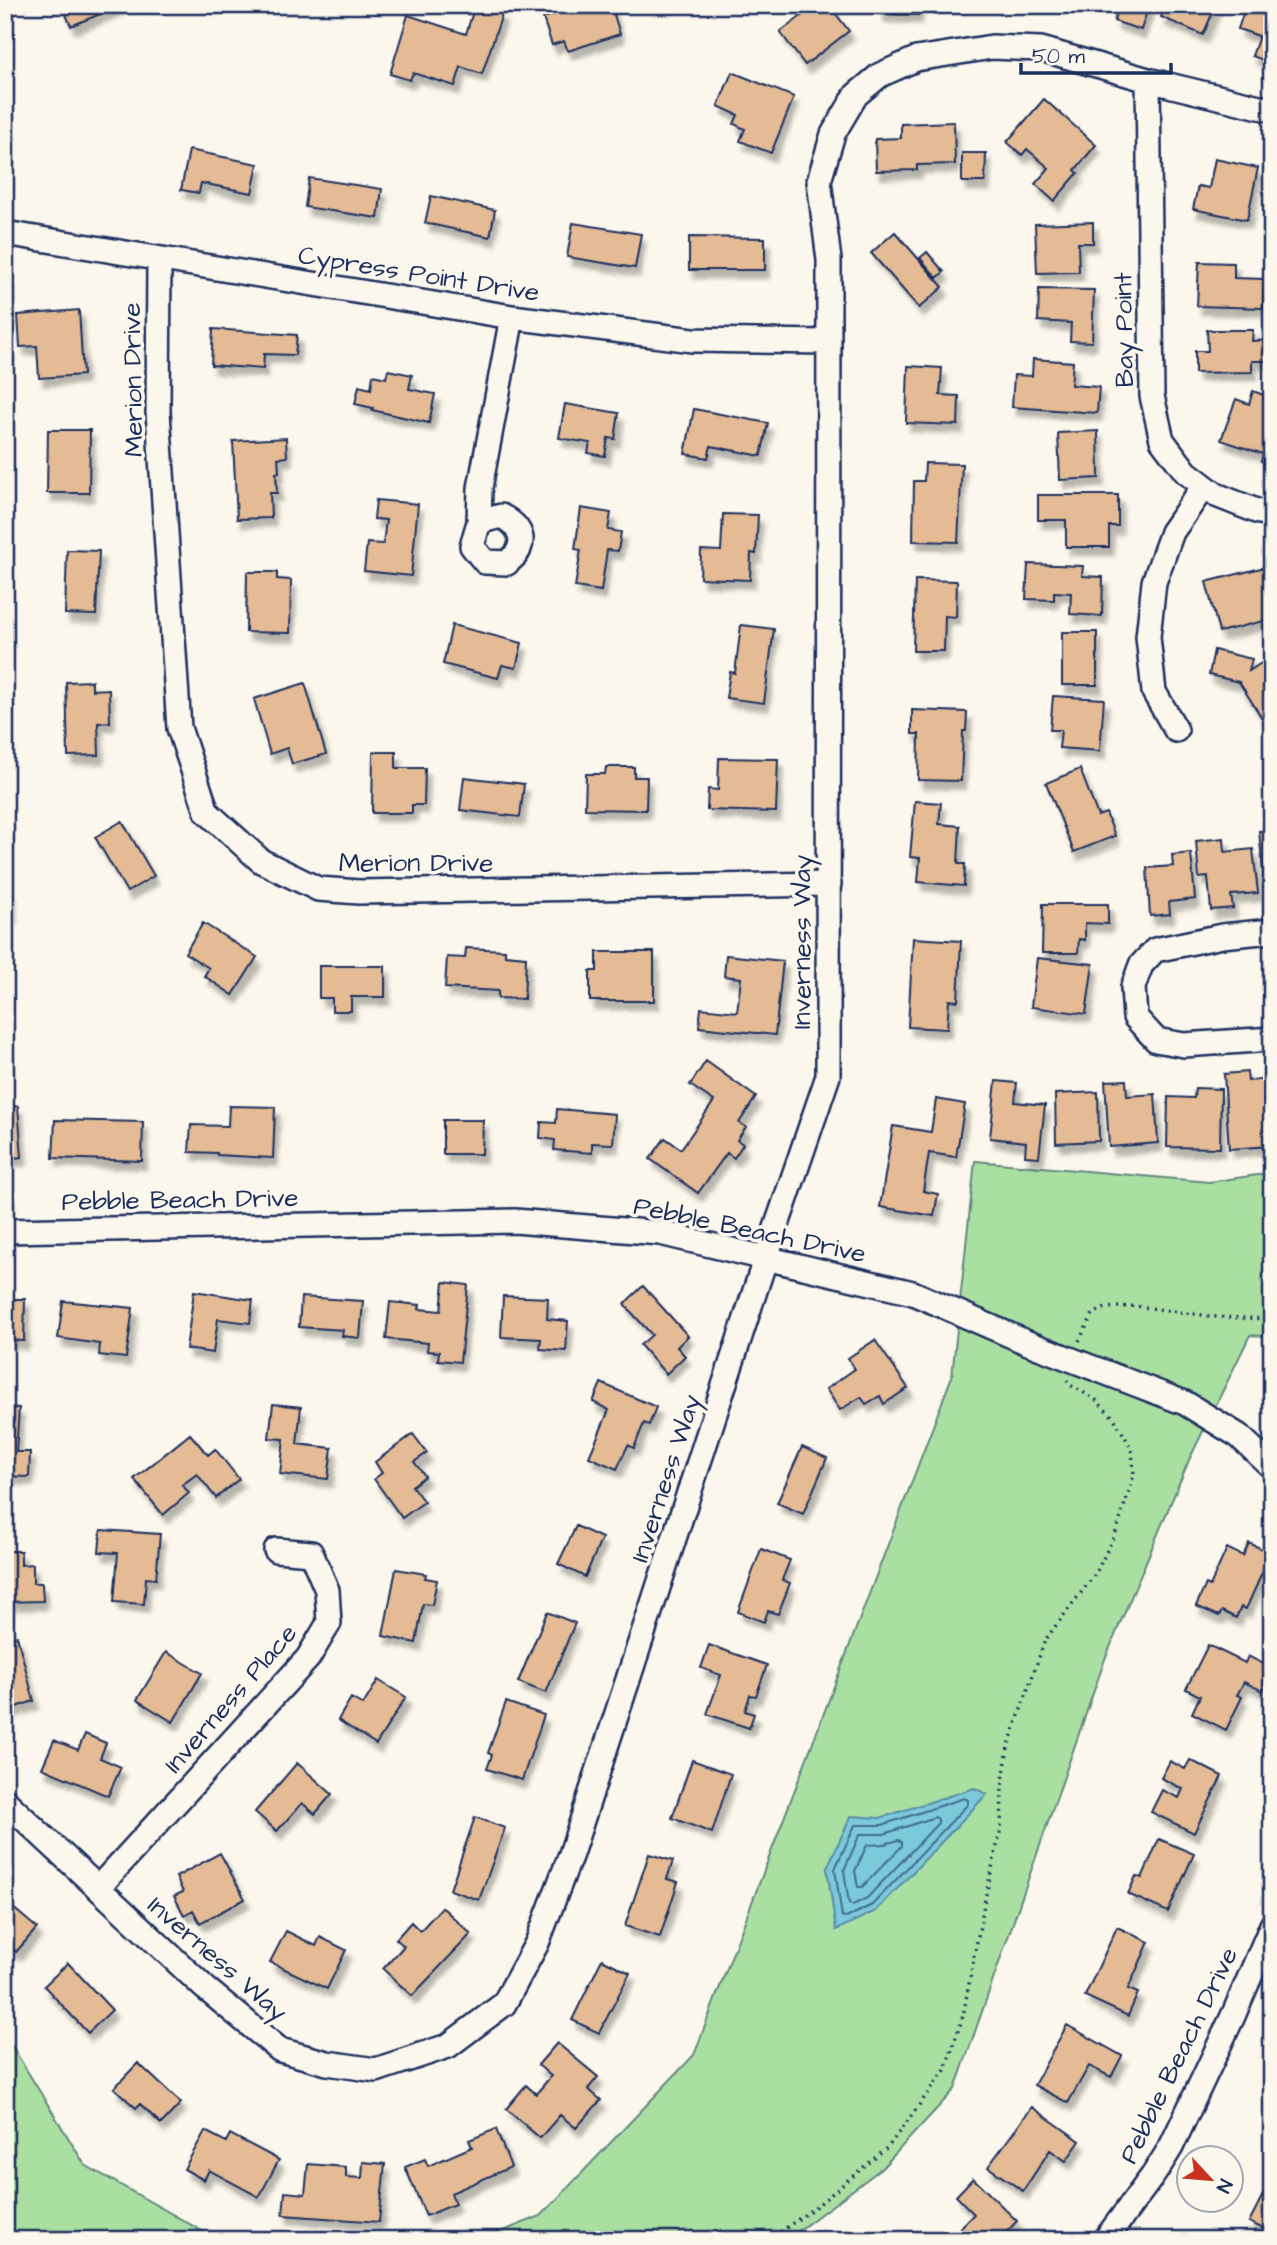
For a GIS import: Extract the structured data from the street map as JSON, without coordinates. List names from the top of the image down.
{
  "streets": {
    "street": [
      "Cypress Point Drive",
      "Bay Point",
      "Merion Drive",
      "Inverness Way",
      "Pebble Beach Drive",
      "Inverness Place"
    ]
  },
  "crossings": [
    ["Cypress Point Drive", "Merion Drive"],
    ["Cypress Point Drive", "Inverness Way"],
    ["Bay Point", "Inverness Way"],
    ["Merion Drive", "Inverness Way"],
    ["Inverness Way", "Pebble Beach Drive"],
    ["Inverness Way", "Inverness Place"]
  ],
  "scale_bar": "50 m",
  "north": "bottom right"
}
